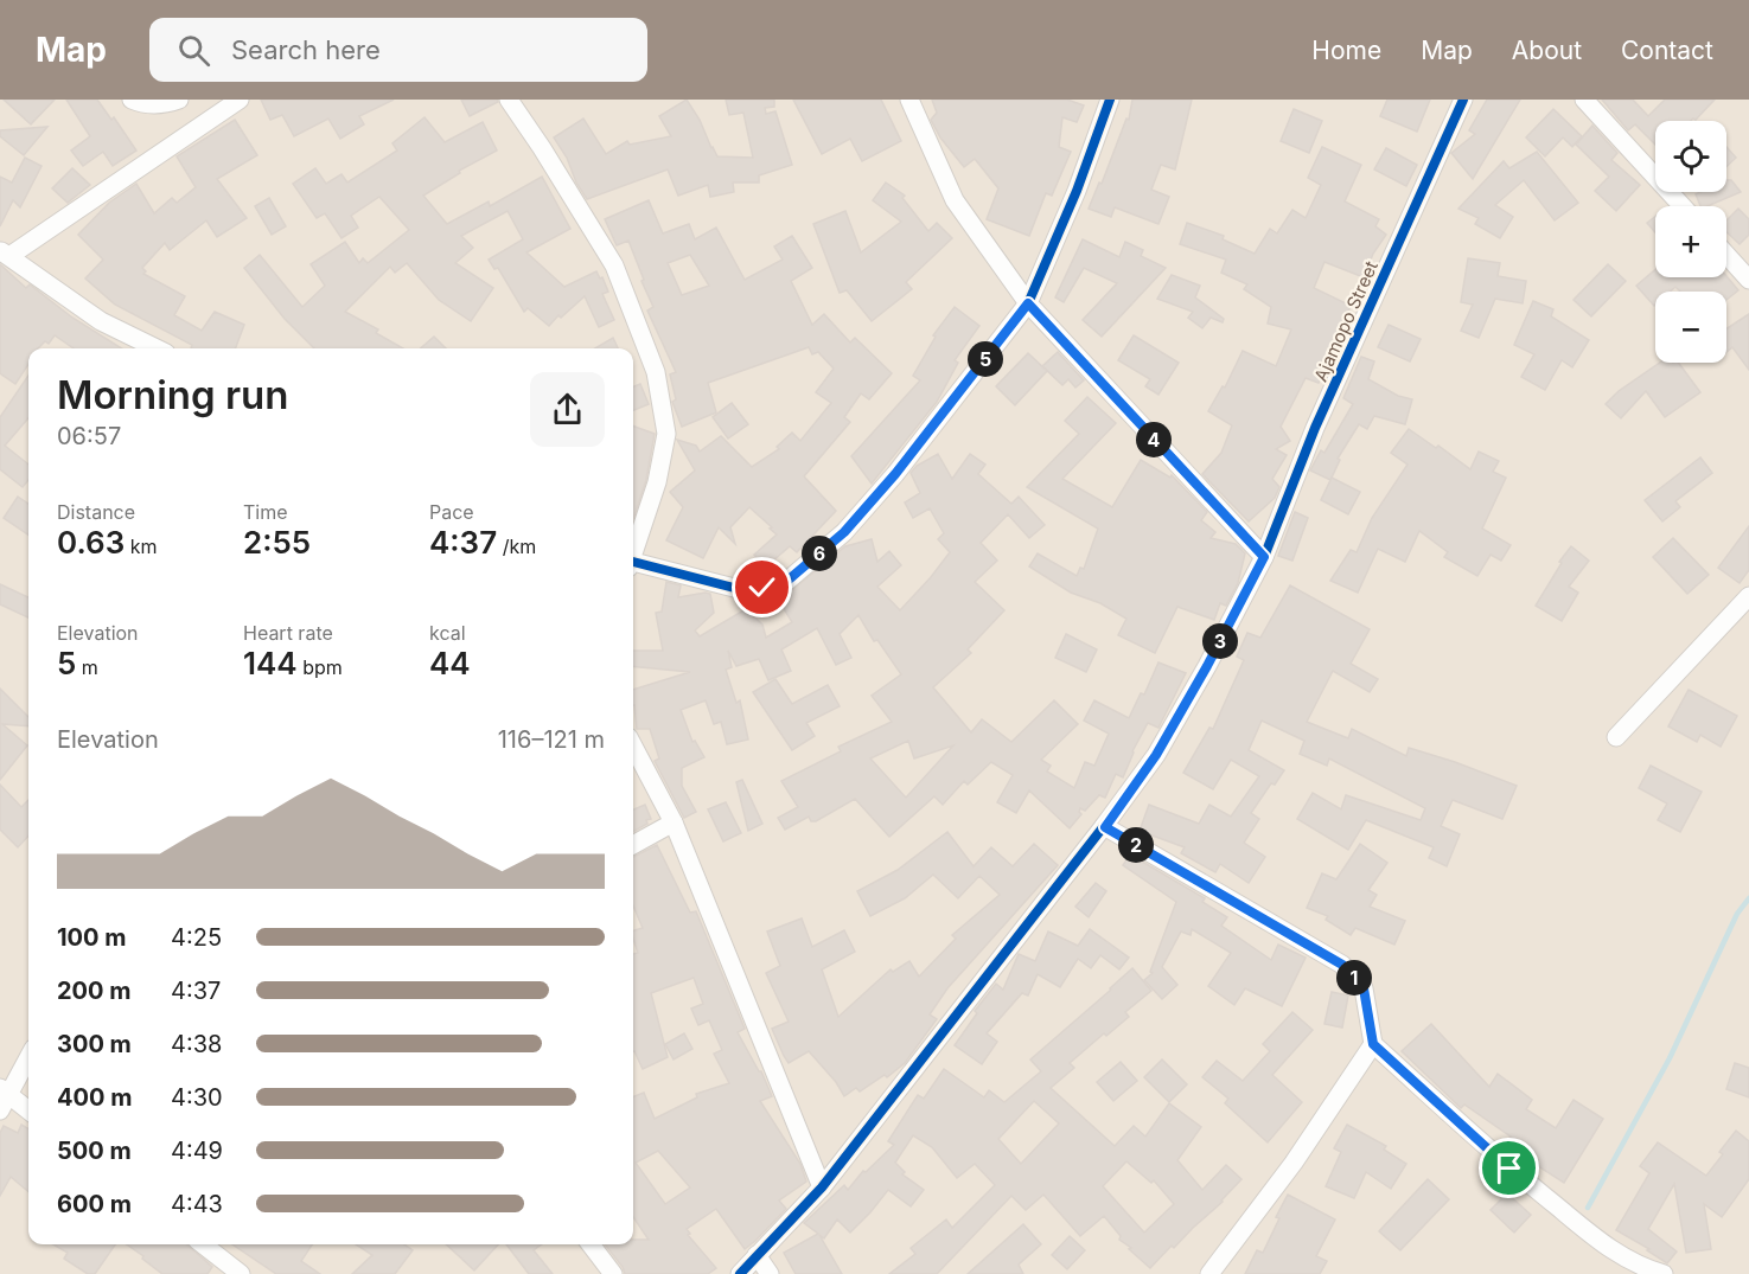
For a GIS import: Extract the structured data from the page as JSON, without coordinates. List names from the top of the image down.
{
  "streets": {
    "street": ["Ajamopo Street"]
  },
  "page": {
    "header": "Map",
    "search": "Search here",
    "nav": [
      "Home",
      "Map",
      "About",
      "Contact"
    ],
    "map_buttons": ["+", "−"],
    "pins": [
      "5",
      "4",
      "6",
      "3",
      "2",
      "1"
    ],
    "heading": ["Morning run", "06:57"],
    "stats": [
      ["Distance", "0.63 km"],
      ["Time", "2:55"],
      ["Pace", "4:37 /km"],
      ["Elevation", "5 m"],
      ["Heart rate", "144 bpm"],
      ["kcal", "44"]
    ],
    "chart": ["Elevation", "116–121 m"],
    "list": [
      {
        "name": "100 m",
        "note": "4:25"
      },
      {
        "name": "200 m",
        "note": "4:37"
      },
      {
        "name": "300 m",
        "note": "4:38"
      },
      {
        "name": "400 m",
        "note": "4:30"
      },
      {
        "name": "500 m",
        "note": "4:49"
      },
      {
        "name": "600 m",
        "note": "4:43"
      }
    ]
  }
}
